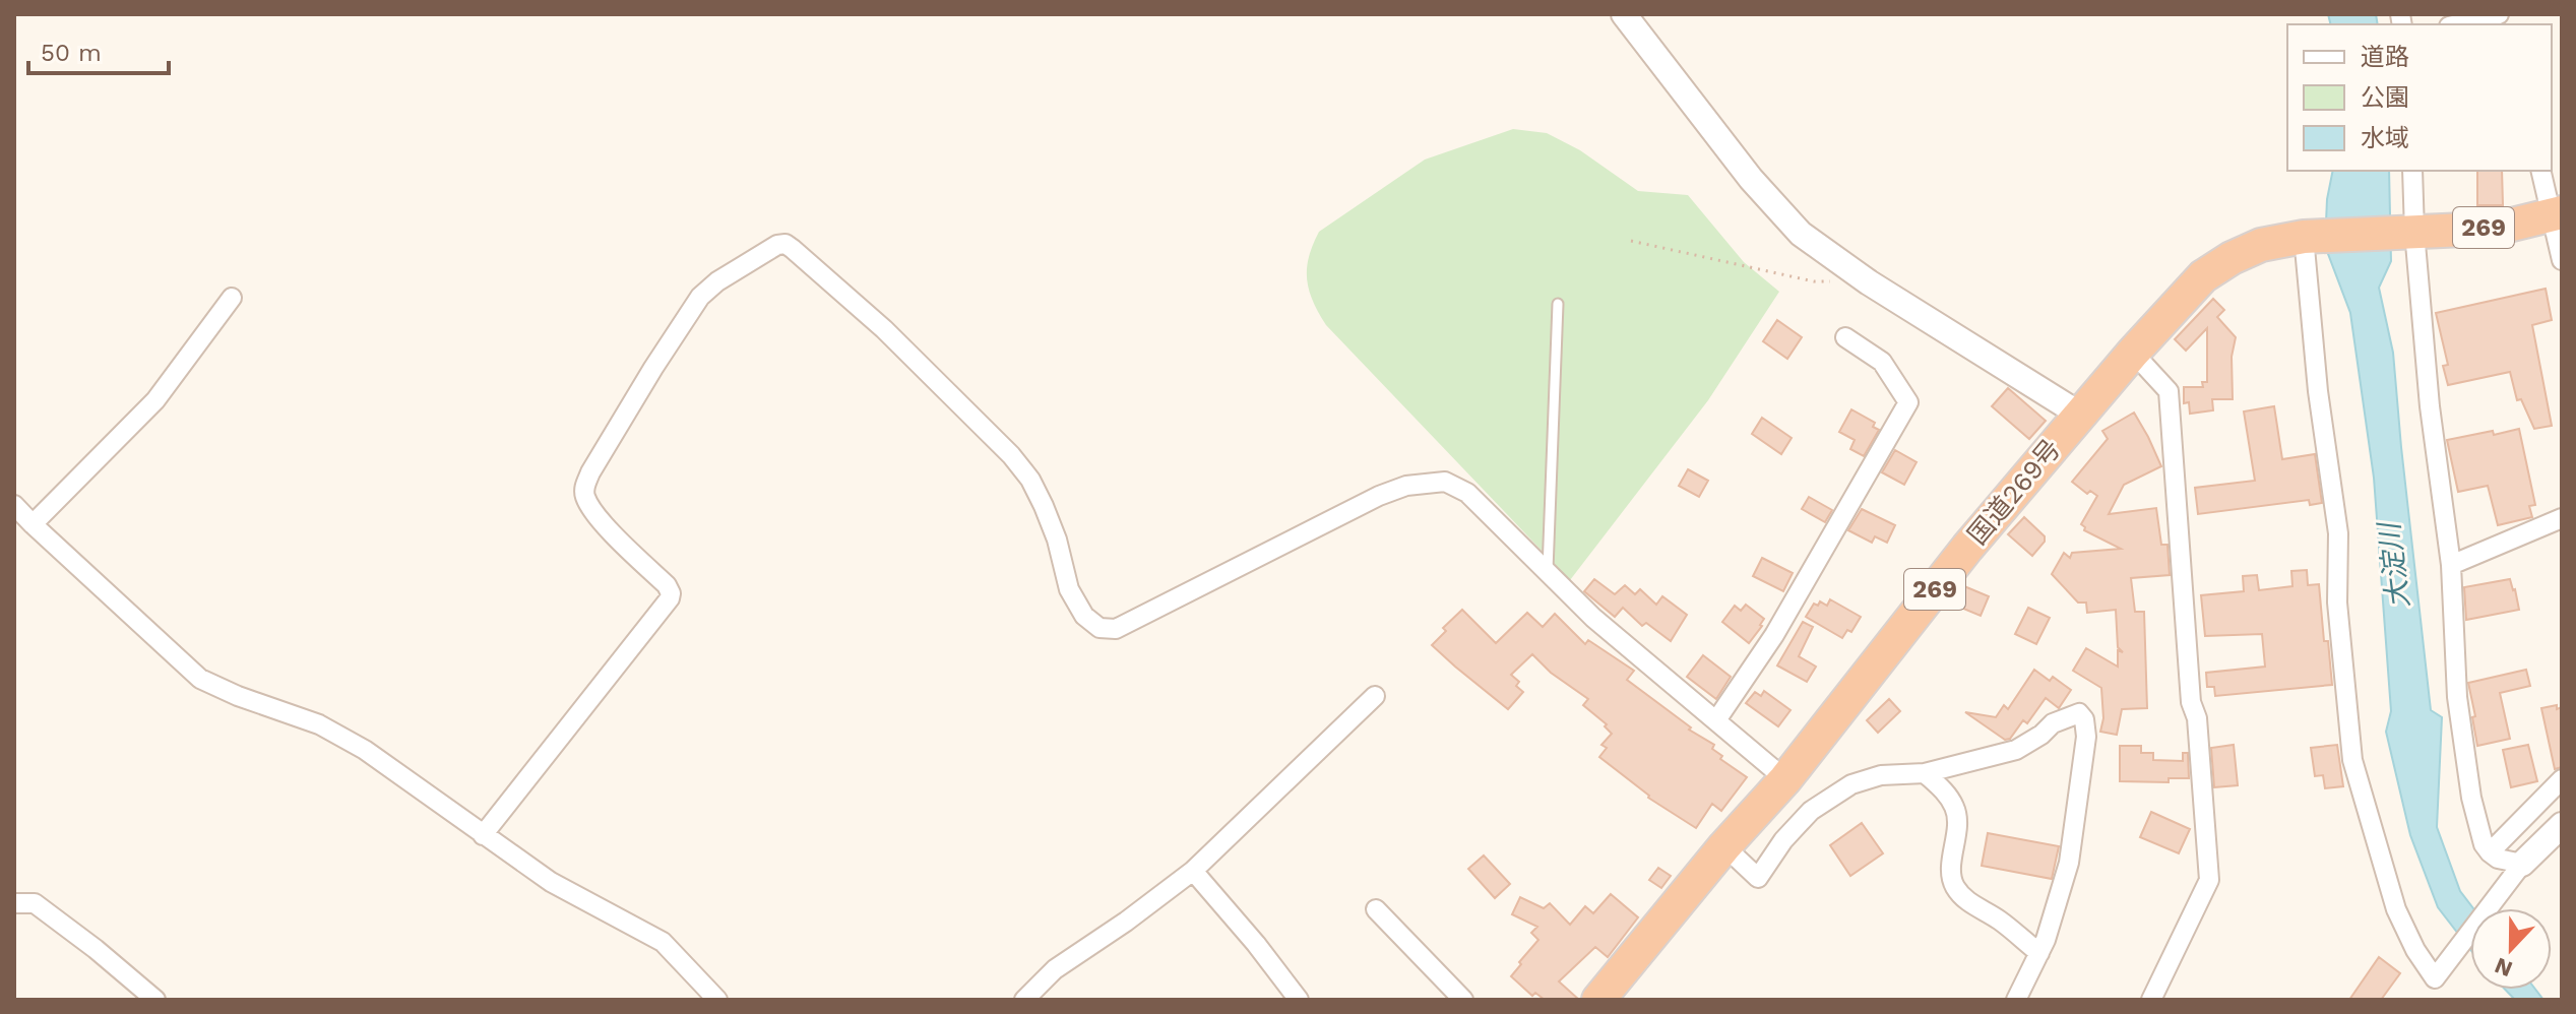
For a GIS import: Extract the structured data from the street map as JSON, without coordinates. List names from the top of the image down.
{
  "streets": {
    "highway": ["269", "国道269号"]
  },
  "water": ["大淀川"],
  "legend": ["道路", "公園", "水域"],
  "scale_bar": "50 m",
  "north": "bottom"
}
